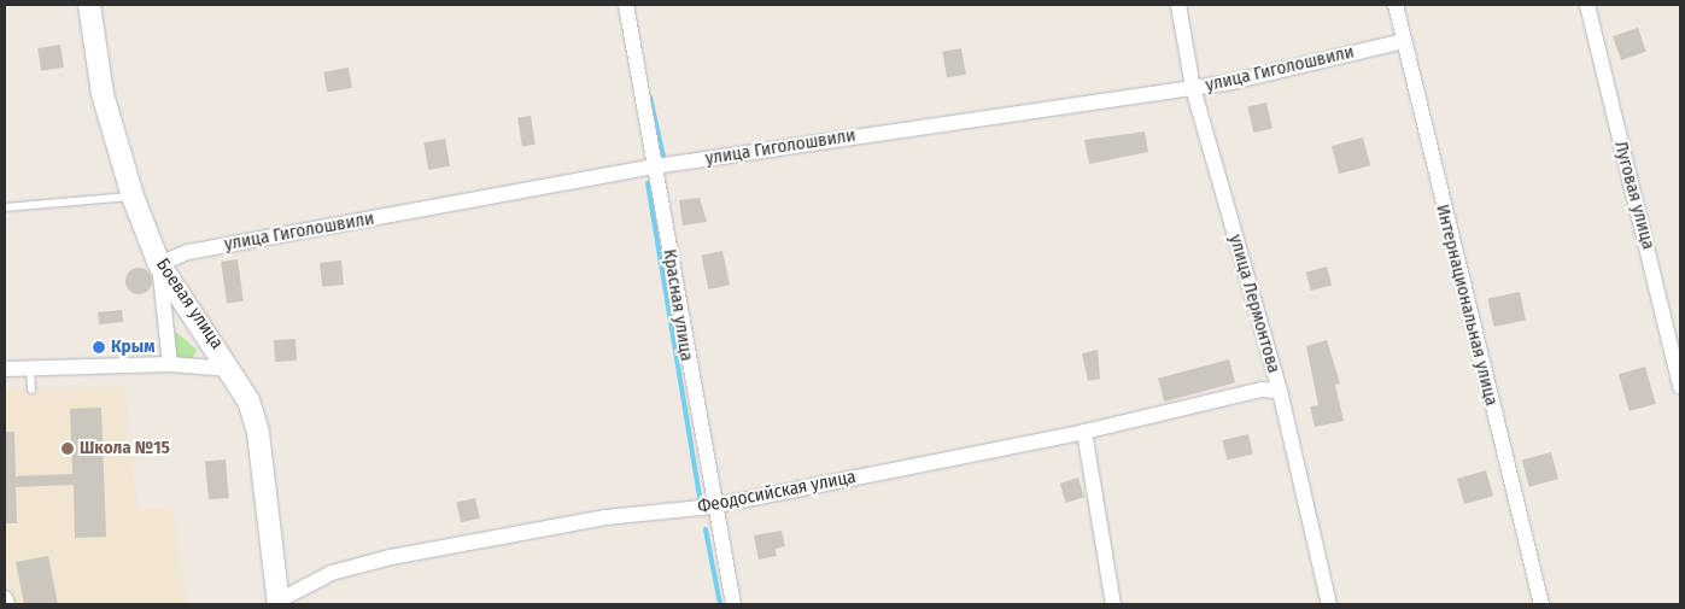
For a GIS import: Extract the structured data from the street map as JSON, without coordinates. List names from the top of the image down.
{
  "streets": {
    "street": [
      "улица Гиголошвили",
      "Луговая улица",
      "Боевая улица",
      "улица Лермонтова",
      "Красная улица",
      "Интернациональная улица",
      "Феодосийская улица"
    ]
  },
  "crossings": [
    ["улица Гиголошвили", "Боевая улица"],
    ["улица Гиголошвили", "улица Лермонтова"],
    ["улица Гиголошвили", "Красная улица"],
    ["улица Гиголошвили", "Интернациональная улица"],
    ["Боевая улица", "Феодосийская улица"],
    ["улица Лермонтова", "Феодосийская улица"],
    ["Красная улица", "Феодосийская улица"]
  ],
  "places": ["Крым", "Школа №15"]
}
